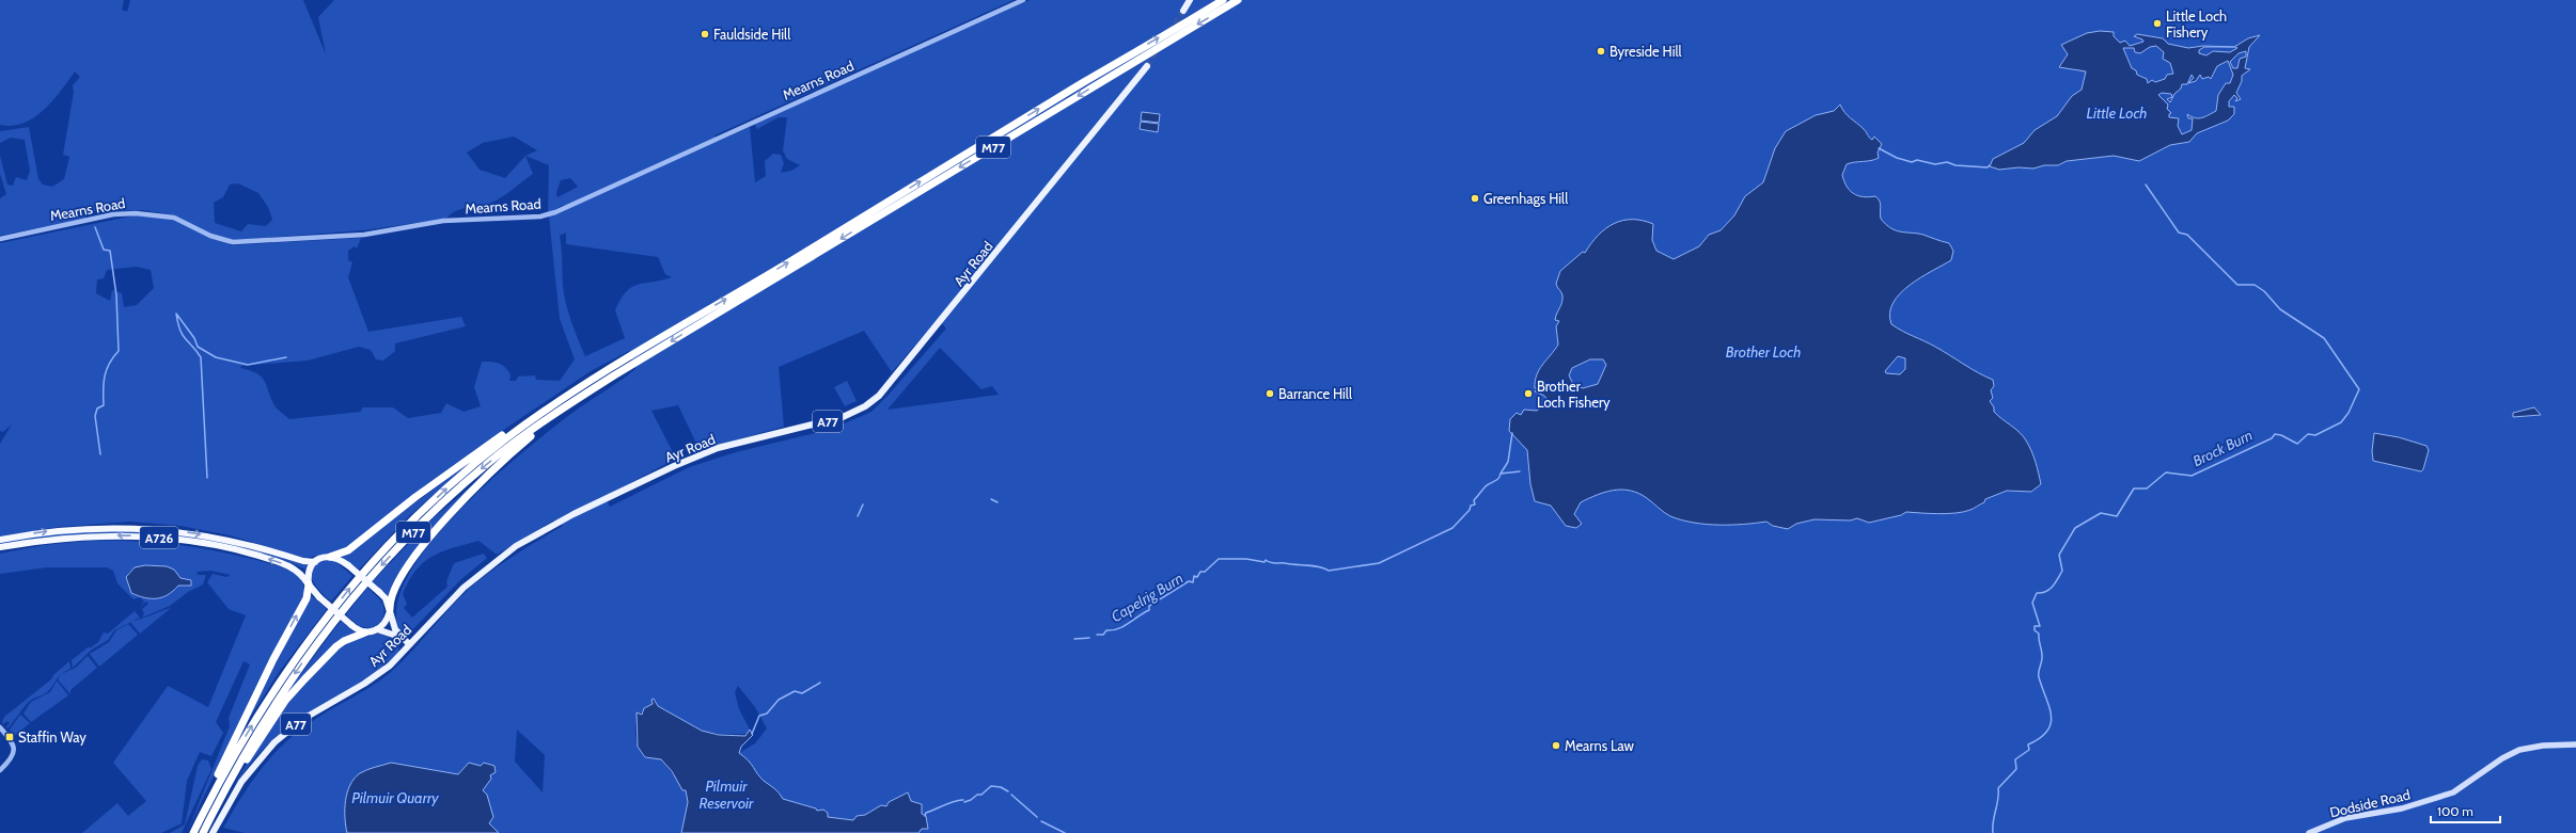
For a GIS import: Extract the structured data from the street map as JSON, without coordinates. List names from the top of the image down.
{
  "streets": {
    "highway": ["M77", "A726"],
    "main road": ["Ayr Road", "A77", "Dodside Road"],
    "street": ["Mearns Road"]
  },
  "crossings": [
    ["M77", "A726"]
  ],
  "water": [
    "Little Loch",
    "Brother Loch",
    "Brock Burn",
    "Capelrig Burn",
    "Pilmuir Reservoir",
    "Pilmuir Quarry"
  ],
  "places": {
    "other": [
      "Little Loch Fishery",
      "Fauldside Hill",
      "Byreside Hill",
      "Greenhags Hill",
      "Barrance Hill",
      "Brother Loch Fishery",
      "Mearns Law"
    ],
    "transit": ["Staffin Way"]
  },
  "scale_bar": "100 m"
}
